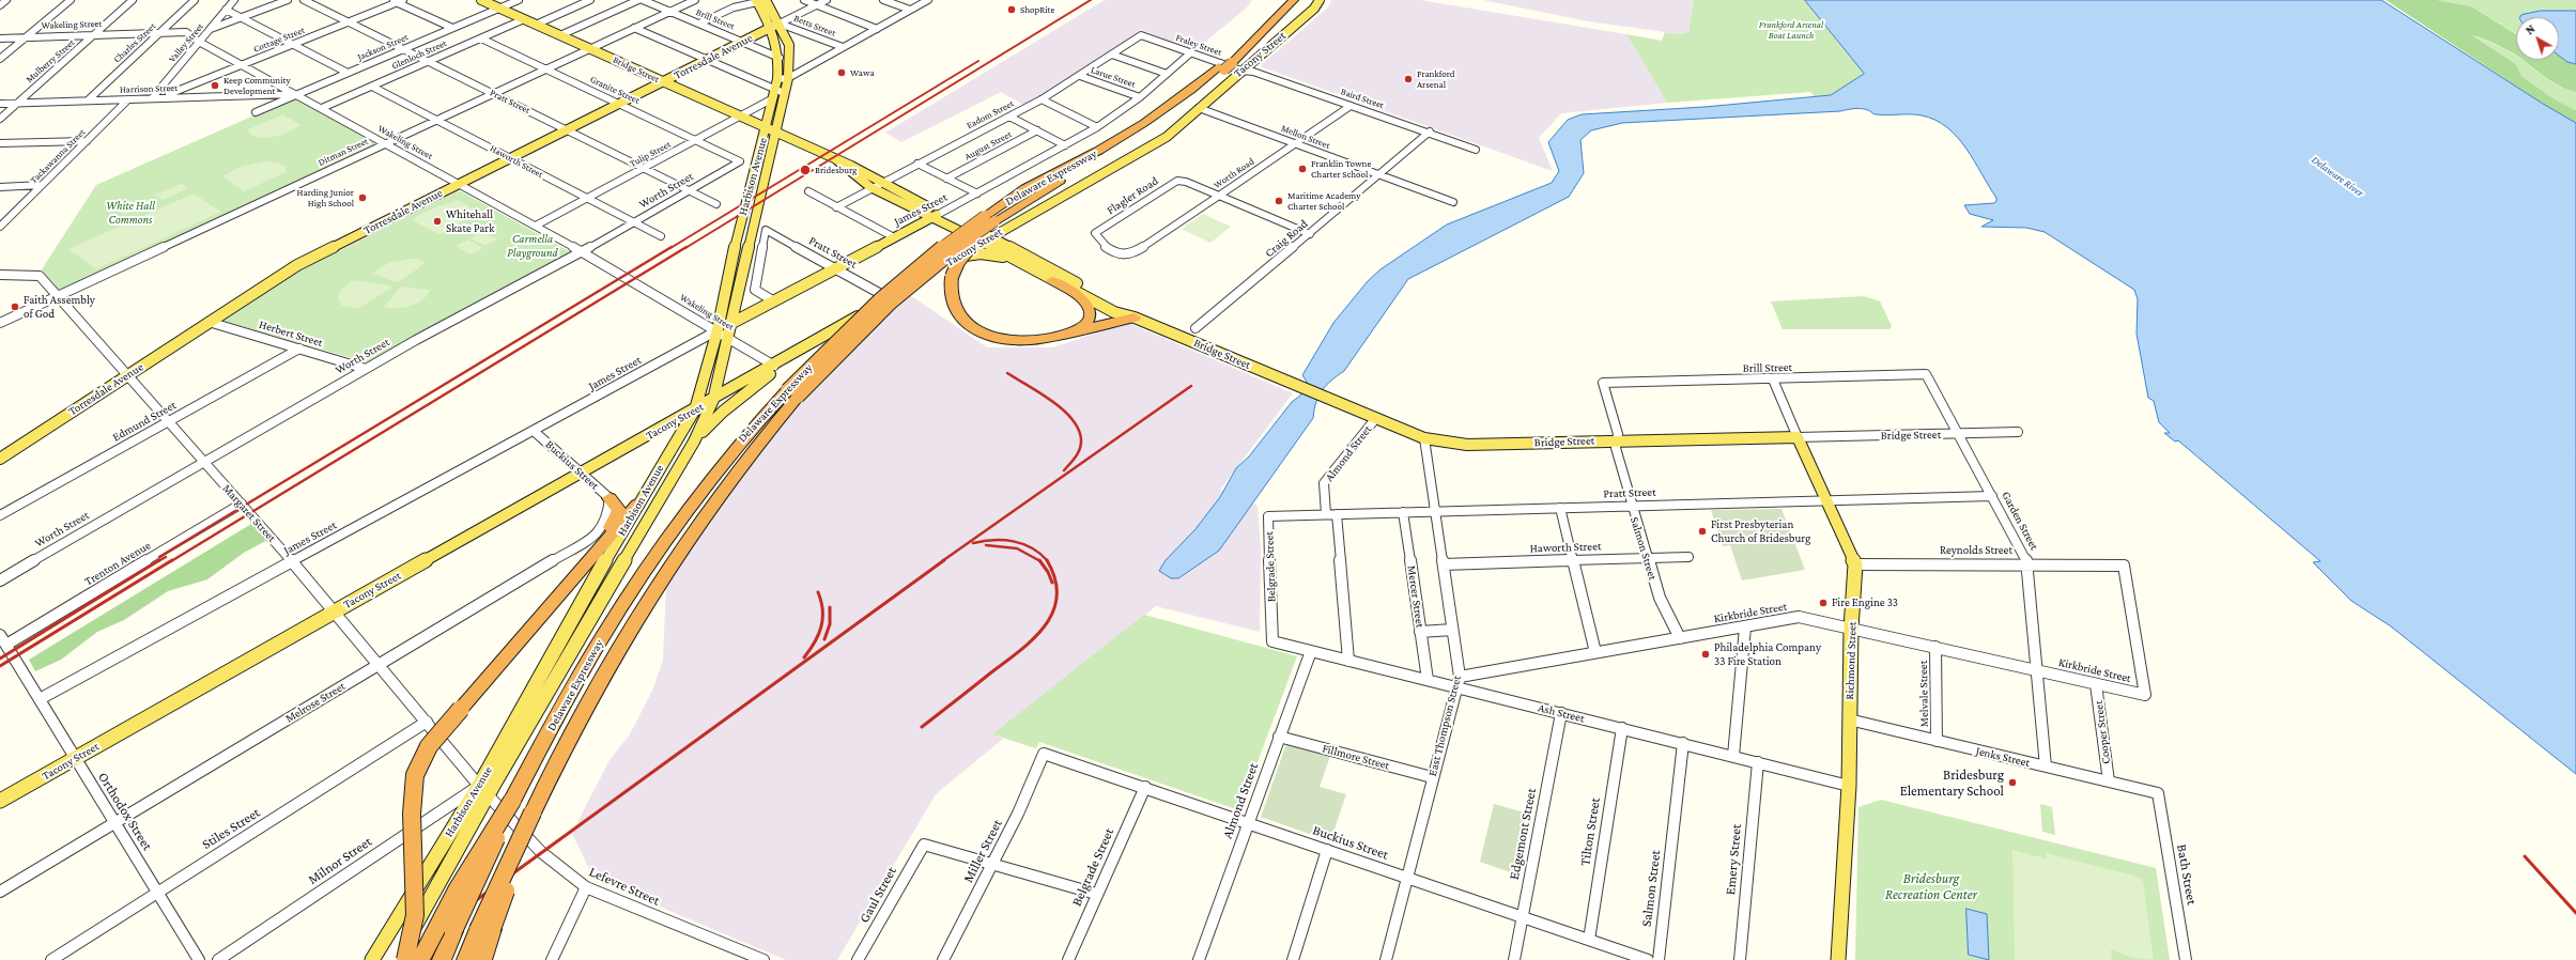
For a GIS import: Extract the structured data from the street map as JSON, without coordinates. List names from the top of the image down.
{
  "streets": {
    "highway": ["Delaware Expressway"],
    "main road": [
      "Tacony Street",
      "Torresdale Avenue",
      "Bridge Street",
      "Harbison Avenue",
      "James Street",
      "Richmond Street"
    ],
    "street": [
      "Brill Street",
      "Wakeling Street",
      "Betts Street",
      "Cottage Street",
      "Charles Street",
      "Valley Street",
      "Fraley Street",
      "Jackson Street",
      "Glenloch Street",
      "Mulberry Street",
      "Larue Street",
      "Harrison Street",
      "Granite Street",
      "Baird Street",
      "Pratt Street",
      "Eadom Street",
      "Mellon Street",
      "August Street",
      "Ditman Street",
      "Tulip Street",
      "Tackawanna Street",
      "Haworth Street",
      "Worth Road",
      "Worth Street",
      "Flagler Road",
      "Craig Road",
      "Herbert Street",
      "Edmund Street",
      "Almond Street",
      "Buckius Street",
      "Margaret Street",
      "Garden Street",
      "Salmon Street",
      "Reynolds Street",
      "Trenton Avenue",
      "Belgrade Street",
      "Mercer Street",
      "Kirkbride Street",
      "Melvale Street",
      "Melrose Street",
      "Ash Street",
      "East Thompson Street",
      "Cooper Street",
      "Fillmore Street",
      "Jenks Street",
      "Orthodox Street",
      "Stiles Street",
      "Tilton Street",
      "Edgemont Street",
      "Miller Street",
      "Emery Street",
      "Milnor Street",
      "Bath Street",
      "Lefevre Street",
      "Gaul Street"
    ]
  },
  "crossings": [
    ["Brill Street", "Torresdale Avenue"],
    ["Brill Street", "Ditman Street"],
    ["Brill Street", "Harbison Avenue"],
    ["Brill Street", "Garden Street"],
    ["Brill Street", "Salmon Street"],
    ["Brill Street", "Richmond Street"],
    ["Wakeling Street", "Cottage Street"],
    ["Wakeling Street", "Charles Street"],
    ["Wakeling Street", "Valley Street"],
    ["Wakeling Street", "Jackson Street"],
    ["Wakeling Street", "Glenloch Street"],
    ["Wakeling Street", "Tacony Street"],
    ["Wakeling Street", "Torresdale Avenue"],
    ["Wakeling Street", "Mulberry Street"],
    ["Wakeling Street", "Harrison Street"],
    ["Wakeling Street", "Ditman Street"],
    ["Wakeling Street", "Tulip Street"],
    ["Wakeling Street", "Harbison Avenue"],
    ["Wakeling Street", "Worth Street"],
    ["Wakeling Street", "James Street"],
    ["Betts Street", "Torresdale Avenue"],
    ["Betts Street", "Harbison Avenue"],
    ["Cottage Street", "Harrison Street"],
    ["Cottage Street", "Pratt Street"],
    ["Charles Street", "Harrison Street"],
    ["Valley Street", "Harrison Street"],
    ["Fraley Street", "Tacony Street"],
    ["Fraley Street", "Baird Street"],
    ["Fraley Street", "Eadom Street"],
    ["Fraley Street", "James Street"],
    ["Jackson Street", "Bridge Street"],
    ["Jackson Street", "Harrison Street"],
    ["Jackson Street", "Pratt Street"],
    ["Glenloch Street", "Bridge Street"],
    ["Glenloch Street", "Granite Street"],
    ["Glenloch Street", "Pratt Street"],
    ["Glenloch Street", "Haworth Street"],
    ["Tacony Street", "Bridge Street"],
    ["Tacony Street", "Baird Street"],
    ["Tacony Street", "Pratt Street"],
    ["Tacony Street", "Mellon Street"],
    ["Tacony Street", "Harbison Avenue"],
    ["Tacony Street", "Buckius Street"],
    ["Tacony Street", "Margaret Street"],
    ["Tacony Street", "Orthodox Street"],
    ["Torresdale Avenue", "Bridge Street"],
    ["Torresdale Avenue", "Granite Street"],
    ["Torresdale Avenue", "Pratt Street"],
    ["Torresdale Avenue", "Haworth Street"],
    ["Torresdale Avenue", "Harbison Avenue"],
    ["Torresdale Avenue", "Herbert Street"],
    ["Torresdale Avenue", "Margaret Street"],
    ["Mulberry Street", "Harrison Street"],
    ["Bridge Street", "Eadom Street"],
    ["Bridge Street", "Ditman Street"],
    ["Bridge Street", "Tulip Street"],
    ["Bridge Street", "Harbison Avenue"],
    ["Bridge Street", "James Street"],
    ["Bridge Street", "Almond Street"],
    ["Bridge Street", "Garden Street"],
    ["Bridge Street", "Salmon Street"],
    ["Bridge Street", "Richmond Street"],
    ["Bridge Street", "East Thompson Street"],
    ["Larue Street", "Eadom Street"],
    ["Larue Street", "James Street"],
    ["Harrison Street", "Tackawanna Street"],
    ["Granite Street", "Ditman Street"],
    ["Granite Street", "Tulip Street"],
    ["Granite Street", "Worth Street"],
    ["Baird Street", "Worth Road"],
    ["Baird Street", "Craig Road"],
    ["Pratt Street", "Ditman Street"],
    ["Pratt Street", "Tulip Street"],
    ["Pratt Street", "Worth Street"],
    ["Pratt Street", "James Street"],
    ["Pratt Street", "Almond Street"],
    ["Pratt Street", "Garden Street"],
    ["Pratt Street", "Salmon Street"],
    ["Pratt Street", "Belgrade Street"],
    ["Pratt Street", "Mercer Street"],
    ["Pratt Street", "Richmond Street"],
    ["Pratt Street", "East Thompson Street"],
    ["Mellon Street", "Worth Road"],
    ["Mellon Street", "Craig Road"],
    ["Ditman Street", "Haworth Street"],
    ["Ditman Street", "Margaret Street"],
    ["Tulip Street", "Haworth Street"],
    ["Tulip Street", "Harbison Avenue"],
    ["Haworth Street", "Worth Street"],
    ["Haworth Street", "Salmon Street"],
    ["Haworth Street", "East Thompson Street"],
    ["Worth Road", "Flagler Road"],
    ["Harbison Avenue", "James Street"],
    ["Harbison Avenue", "Margaret Street"],
    ["Harbison Avenue", "Milnor Street"],
    ["Harbison Avenue", "Lefevre Street"],
    ["Worth Street", "Herbert Street"],
    ["Worth Street", "Margaret Street"],
    ["James Street", "Buckius Street"],
    ["James Street", "Margaret Street"],
    ["James Street", "Orthodox Street"],
    ["Herbert Street", "Edmund Street"],
    ["Edmund Street", "Margaret Street"],
    ["Almond Street", "Buckius Street"],
    ["Almond Street", "Ash Street"],
    ["Almond Street", "Fillmore Street"],
    ["Buckius Street", "Belgrade Street"],
    ["Buckius Street", "Melrose Street"],
    ["Buckius Street", "East Thompson Street"],
    ["Buckius Street", "Tilton Street"],
    ["Buckius Street", "Edgemont Street"],
    ["Buckius Street", "Miller Street"],
    ["Margaret Street", "Trenton Avenue"],
    ["Margaret Street", "Melrose Street"],
    ["Margaret Street", "Stiles Street"],
    ["Margaret Street", "Milnor Street"],
    ["Margaret Street", "Lefevre Street"],
    ["Garden Street", "Reynolds Street"],
    ["Garden Street", "Kirkbride Street"],
    ["Garden Street", "Jenks Street"],
    ["Salmon Street", "Kirkbride Street"],
    ["Salmon Street", "Ash Street"],
    ["Reynolds Street", "Kirkbride Street"],
    ["Reynolds Street", "Richmond Street"],
    ["Trenton Avenue", "Orthodox Street"],
    ["Belgrade Street", "Ash Street"],
    ["Mercer Street", "Ash Street"],
    ["Kirkbride Street", "Richmond Street"],
    ["Kirkbride Street", "Melvale Street"],
    ["Kirkbride Street", "Ash Street"],
    ["Kirkbride Street", "East Thompson Street"],
    ["Kirkbride Street", "Cooper Street"],
    ["Richmond Street", "Ash Street"],
    ["Richmond Street", "Jenks Street"],
    ["Melvale Street", "Jenks Street"],
    ["Melrose Street", "Orthodox Street"],
    ["Ash Street", "East Thompson Street"],
    ["Ash Street", "Tilton Street"],
    ["Ash Street", "Edgemont Street"],
    ["Ash Street", "Emery Street"],
    ["East Thompson Street", "Fillmore Street"],
    ["Cooper Street", "Jenks Street"],
    ["Jenks Street", "Bath Street"],
    ["Orthodox Street", "Stiles Street"],
    ["Miller Street", "Gaul Street"],
    ["Milnor Street", "Lefevre Street"]
  ],
  "water": ["Delaware River"],
  "parks": [
    "Frankford Arsenal Boat Launch",
    "White Hall Commons",
    "Carmella Playground",
    "Bridesburg Recreation Center"
  ],
  "places": [
    "ShopRite",
    "Wawa",
    "Frankford Arsenal",
    "Keep Community Development",
    "Franklin Towne Charter School",
    "Bridesburg",
    "Harding Junior High School",
    "Maritime Academy Charter School",
    "Whitehall Skate Park",
    "Faith Assembly of God",
    "First Presbyterian Church of Bridesburg",
    "Fire Engine 33",
    "Philadelphia Company 33 Fire Station",
    "Bridesburg Elementary School"
  ],
  "north": "top left"
}
